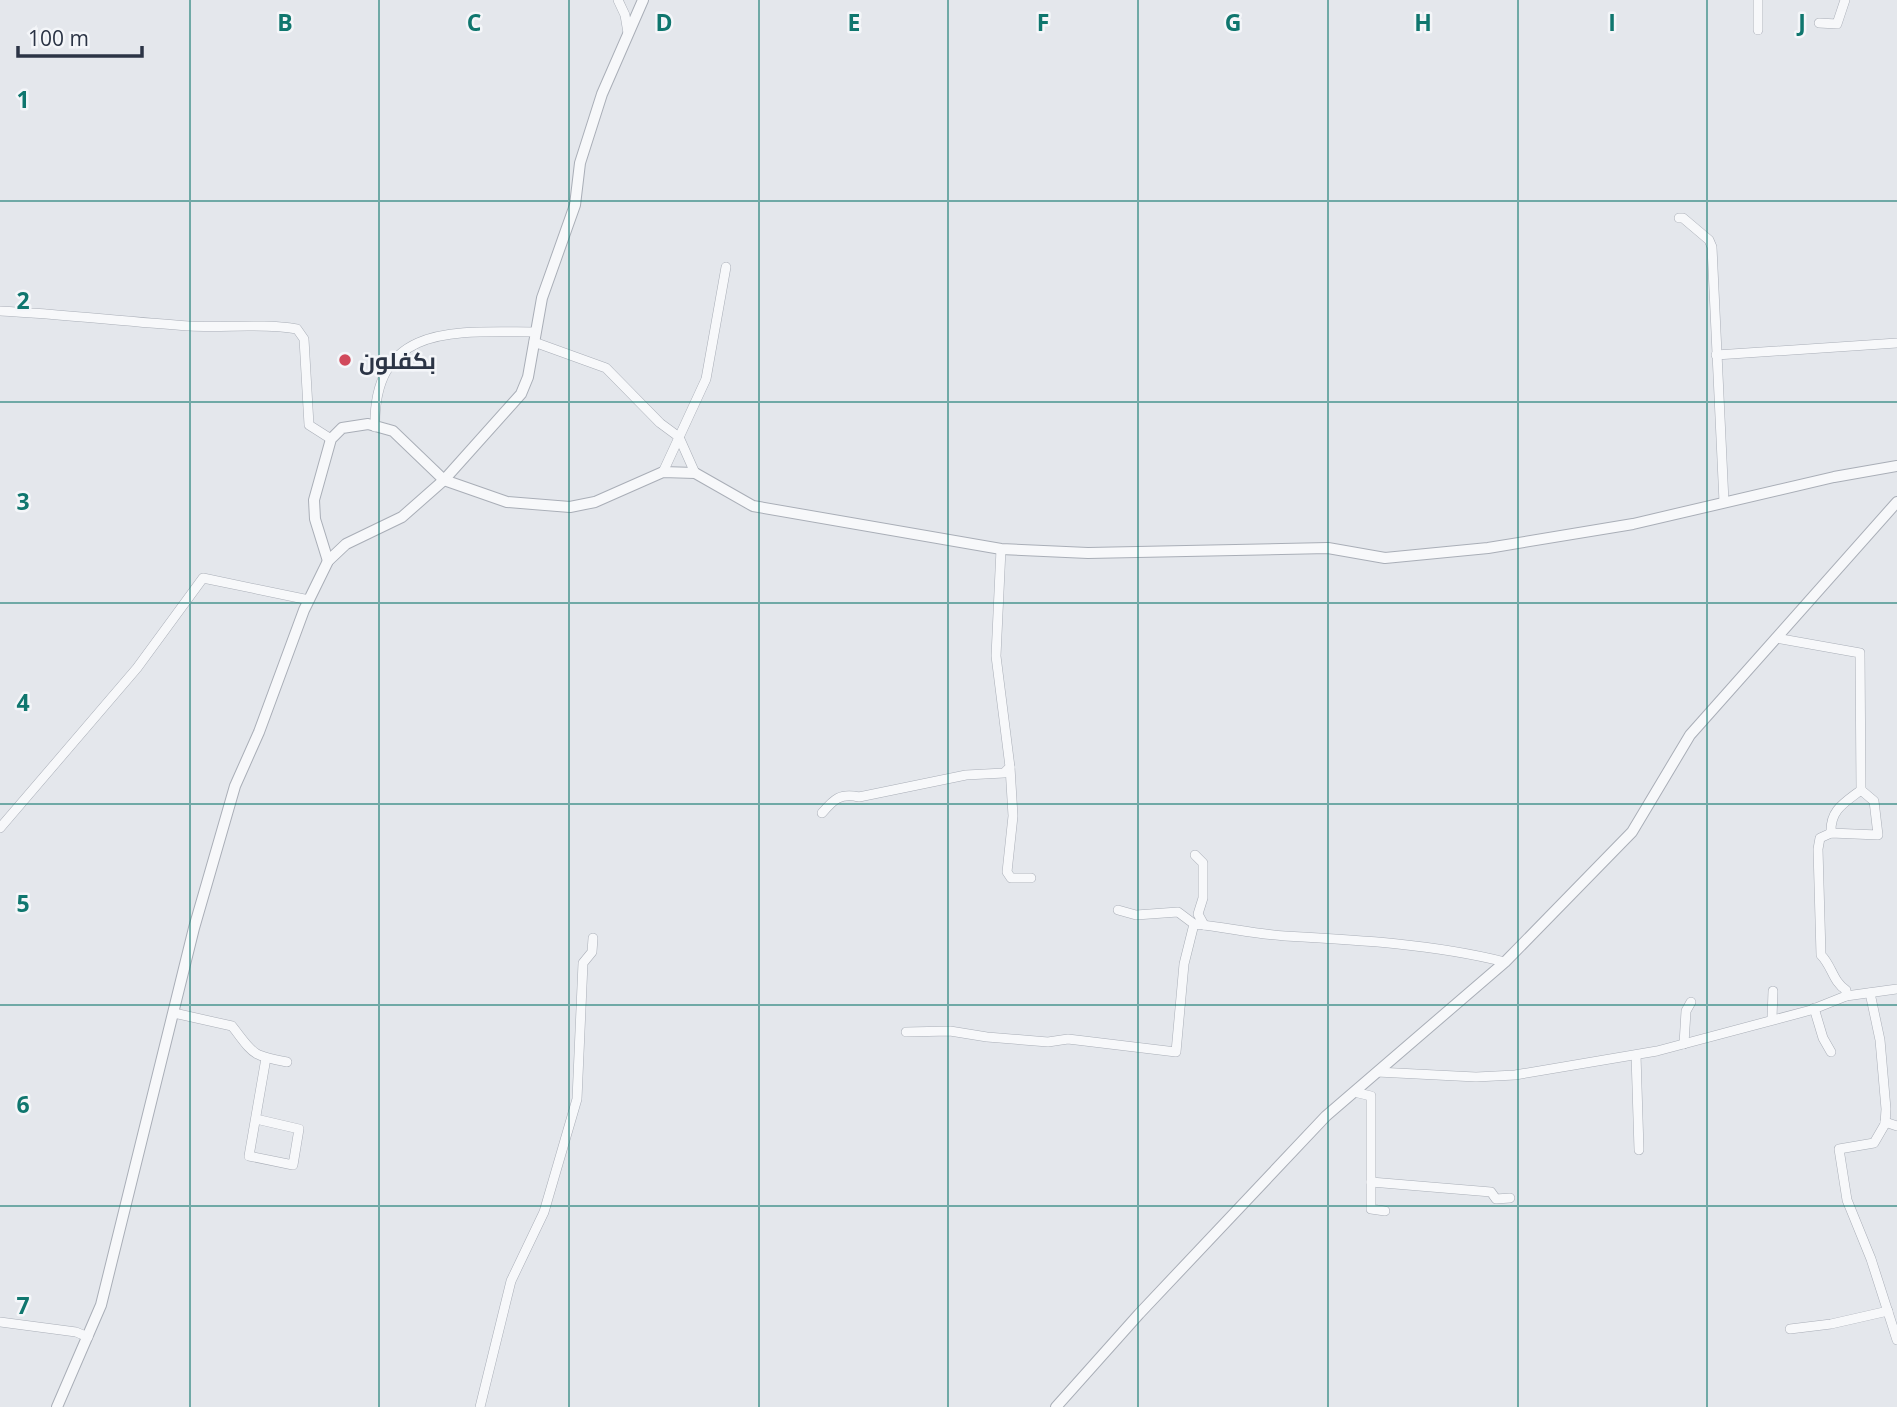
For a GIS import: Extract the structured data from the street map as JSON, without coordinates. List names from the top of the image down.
{
  "places": ["بكفلون"],
  "scale_bar": "100 m",
  "grid": {
    "columns": [
      "B",
      "C",
      "D",
      "E",
      "F",
      "G",
      "H",
      "I",
      "J"
    ],
    "rows": [
      "1",
      "2",
      "3",
      "4",
      "5",
      "6",
      "7"
    ]
  }
}
